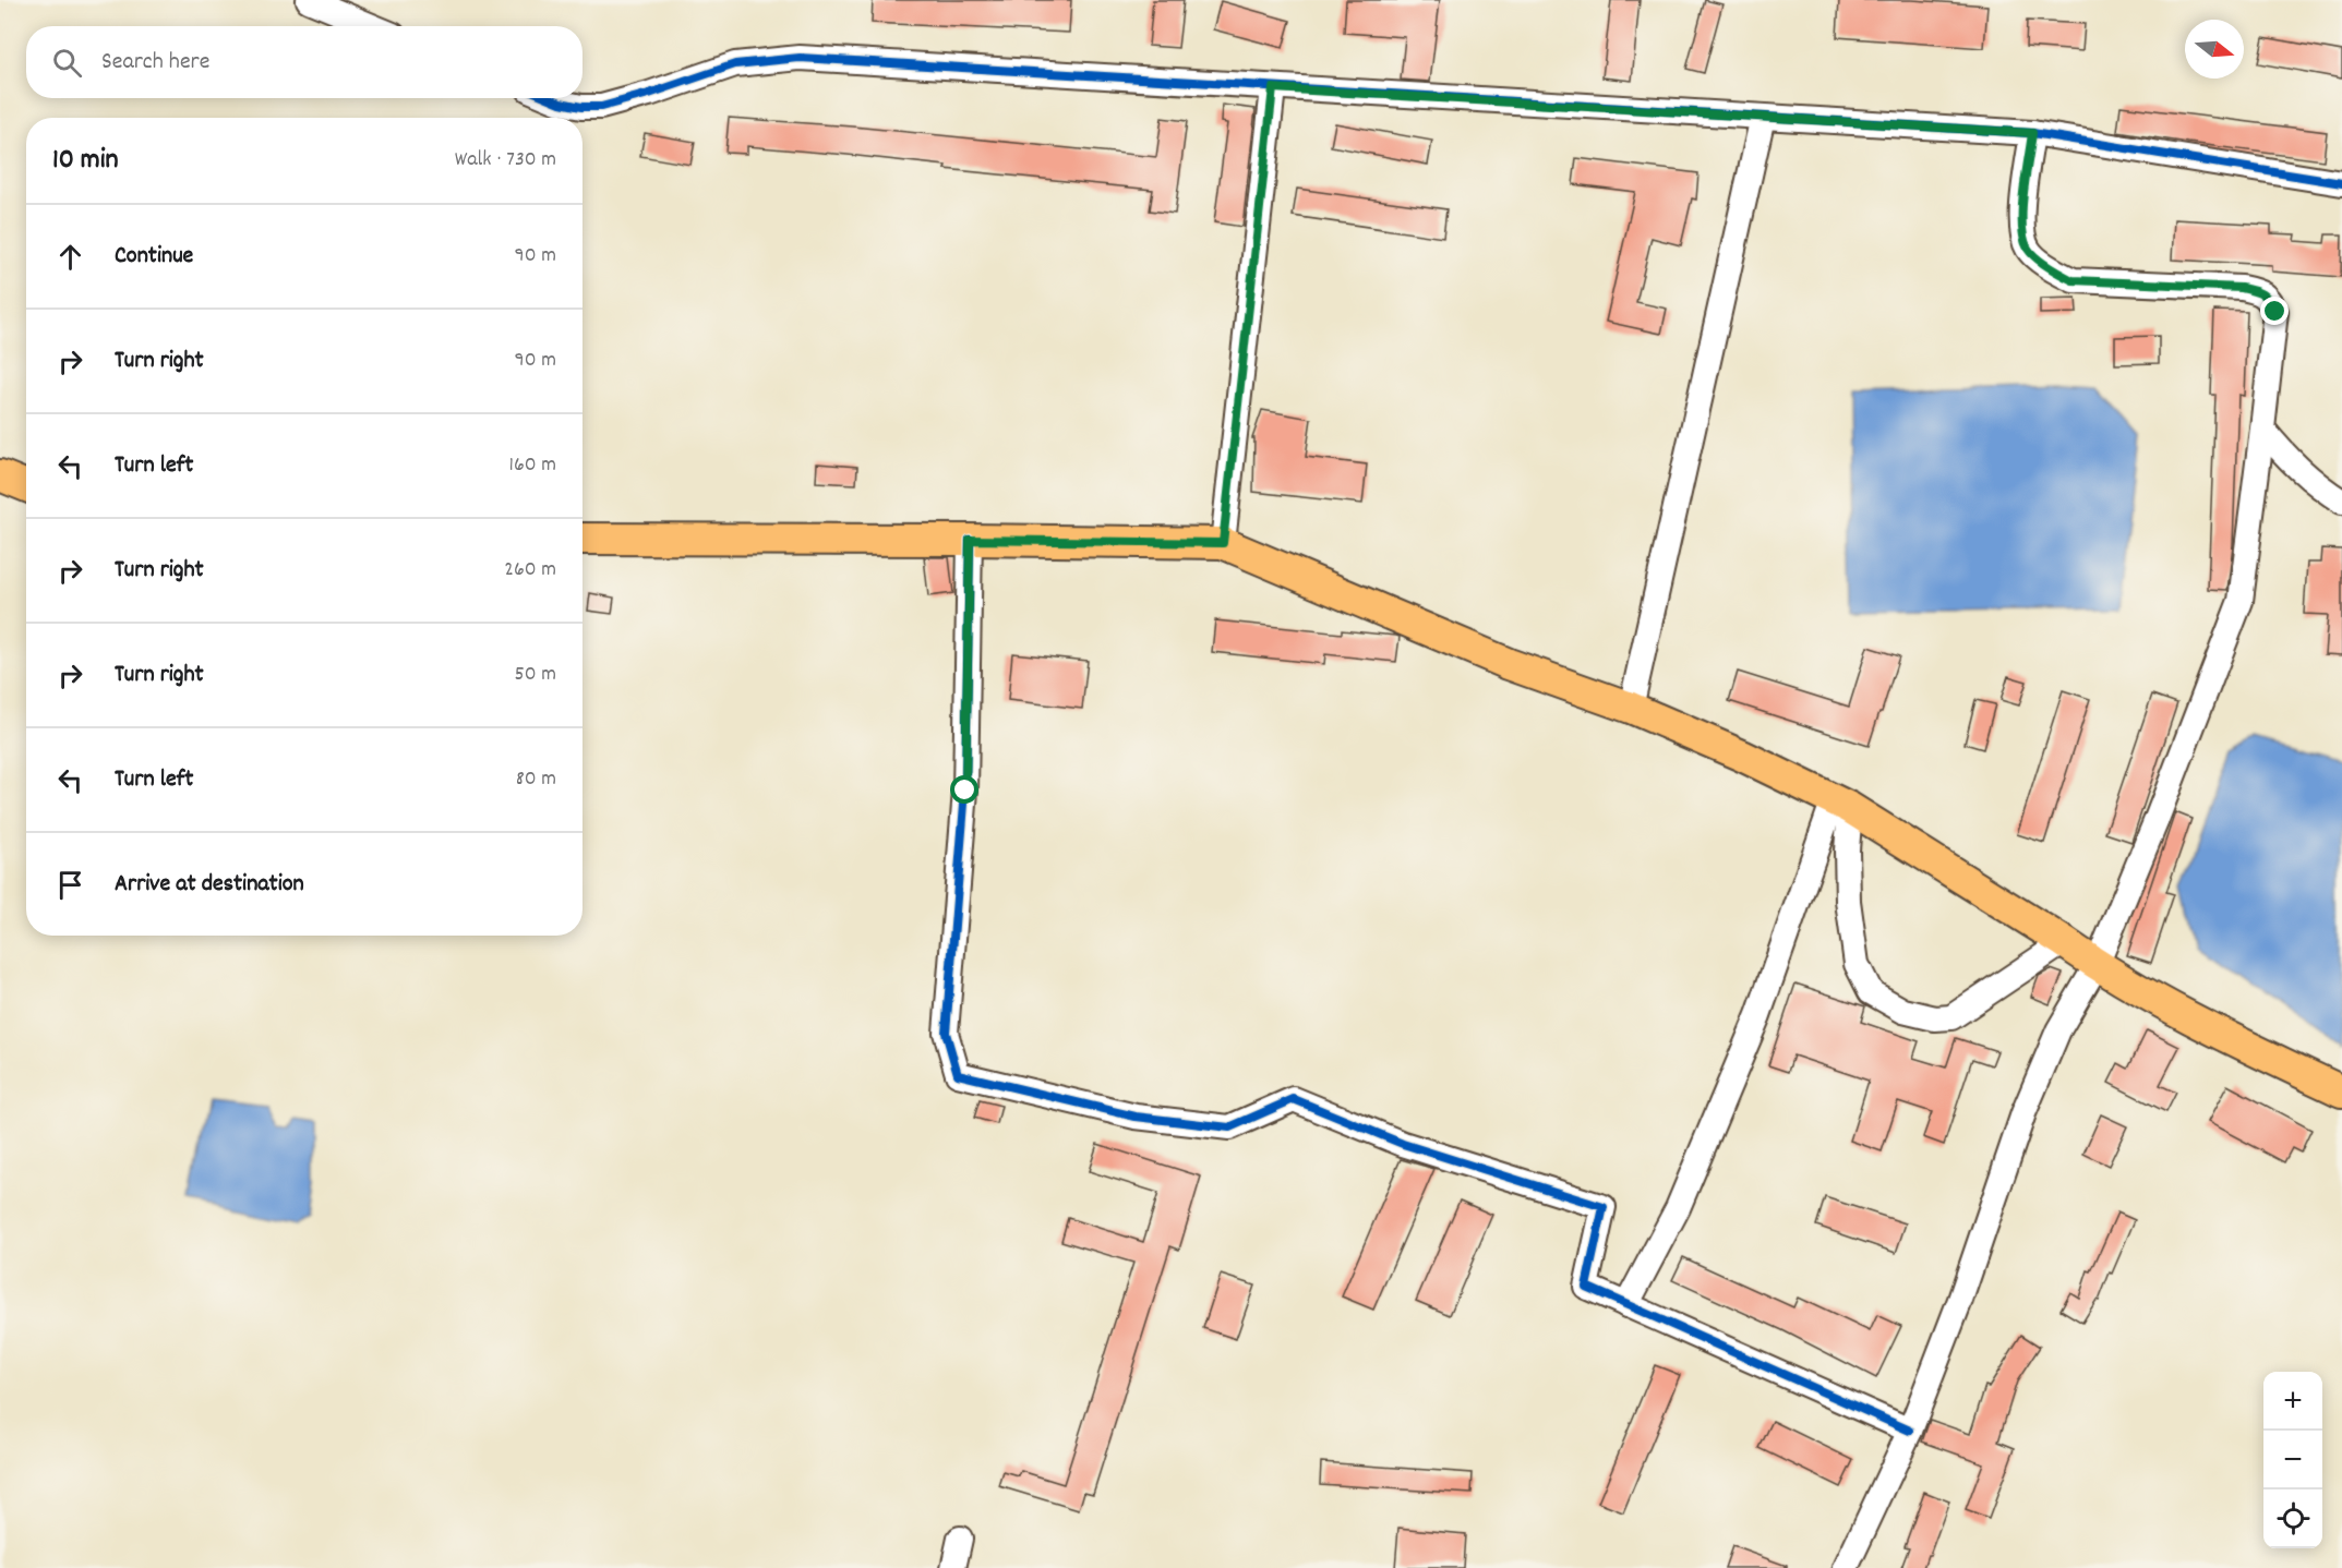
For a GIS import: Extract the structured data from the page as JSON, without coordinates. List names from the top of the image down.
{
  "north": "right",
  "page": {
    "search": "Search here",
    "heading": ["10 min", "Walk · 730 m"],
    "list": [
      ["Continue", "90 m"],
      ["Turn right", "90 m"],
      ["Turn left", "160 m"],
      ["Turn right", "260 m"],
      ["Turn right", "50 m"],
      ["Turn left", "80 m"],
      "Arrive at destination"
    ],
    "map_buttons": ["+", "−"]
  }
}
